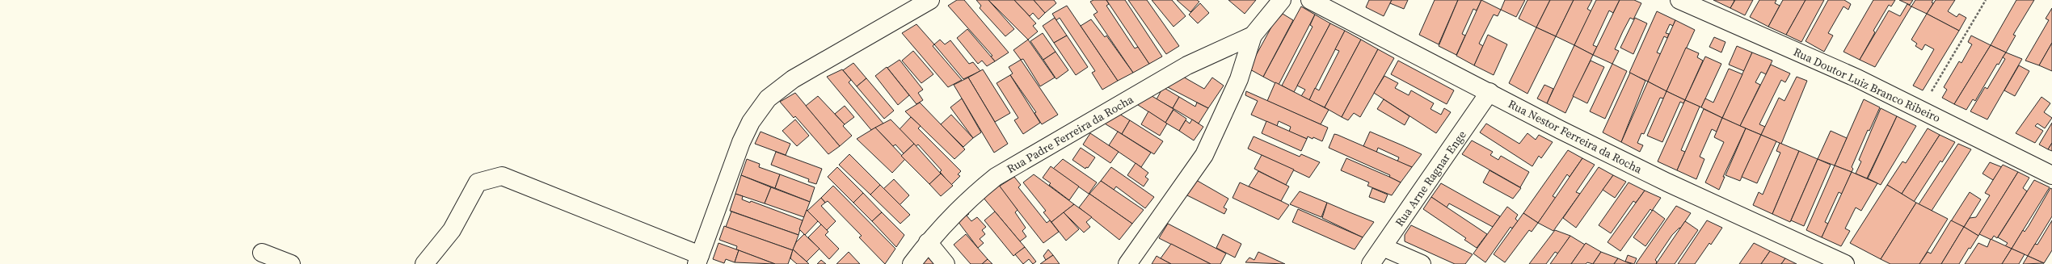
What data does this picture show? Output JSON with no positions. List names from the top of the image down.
{
  "streets": {
    "street": [
      "Rua Doutor Luiz Branco Ribeiro",
      "Rua Padre Ferreira da Rocha",
      "Rua Nestor Ferreira da Rocha",
      "Rua Arne Ragnar Enge"
    ]
  },
  "crossings": [
    ["Rua Nestor Ferreira da Rocha", "Rua Arne Ragnar Enge"]
  ]
}
